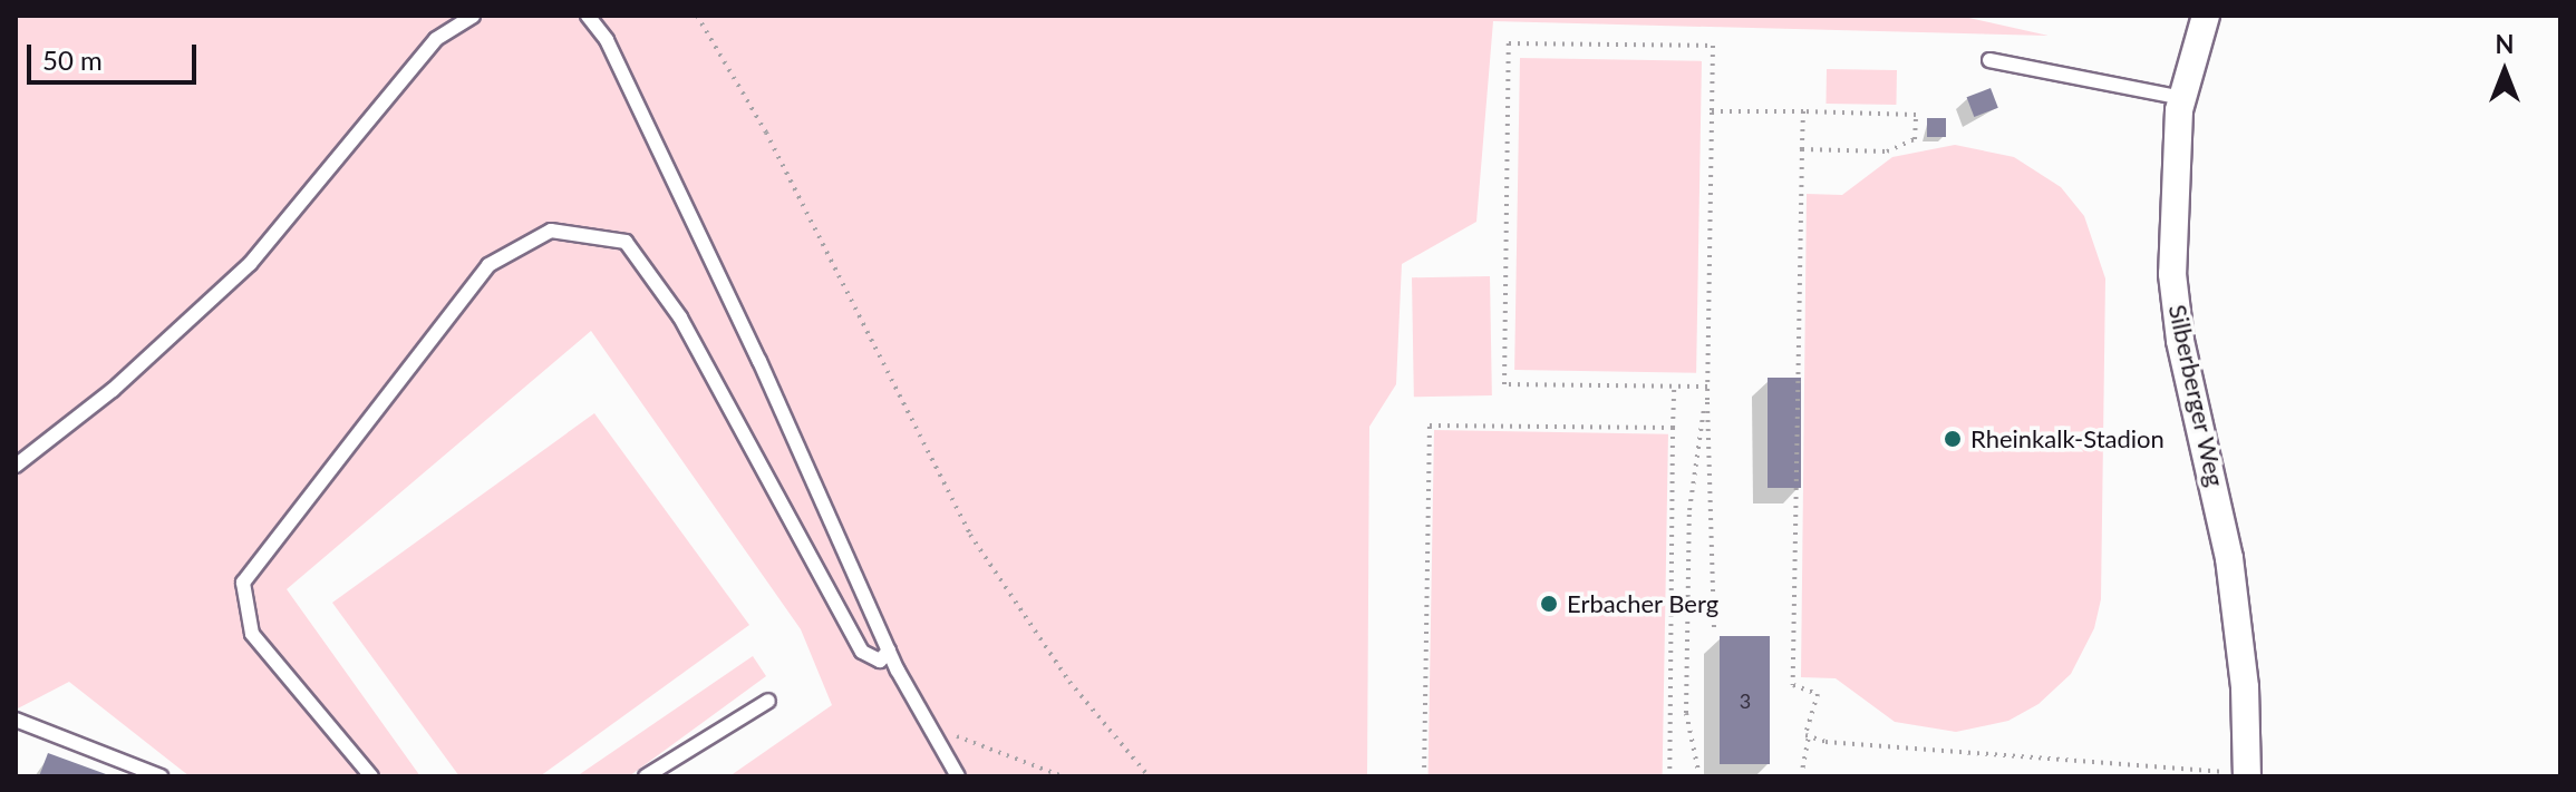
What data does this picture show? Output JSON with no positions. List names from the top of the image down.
{
  "streets": {
    "street": ["Silberberger Weg"]
  },
  "places": ["Rheinkalk-Stadion", "Erbacher Berg"],
  "house_numbers": ["3"],
  "scale_bar": "50 m",
  "north": "top"
}
